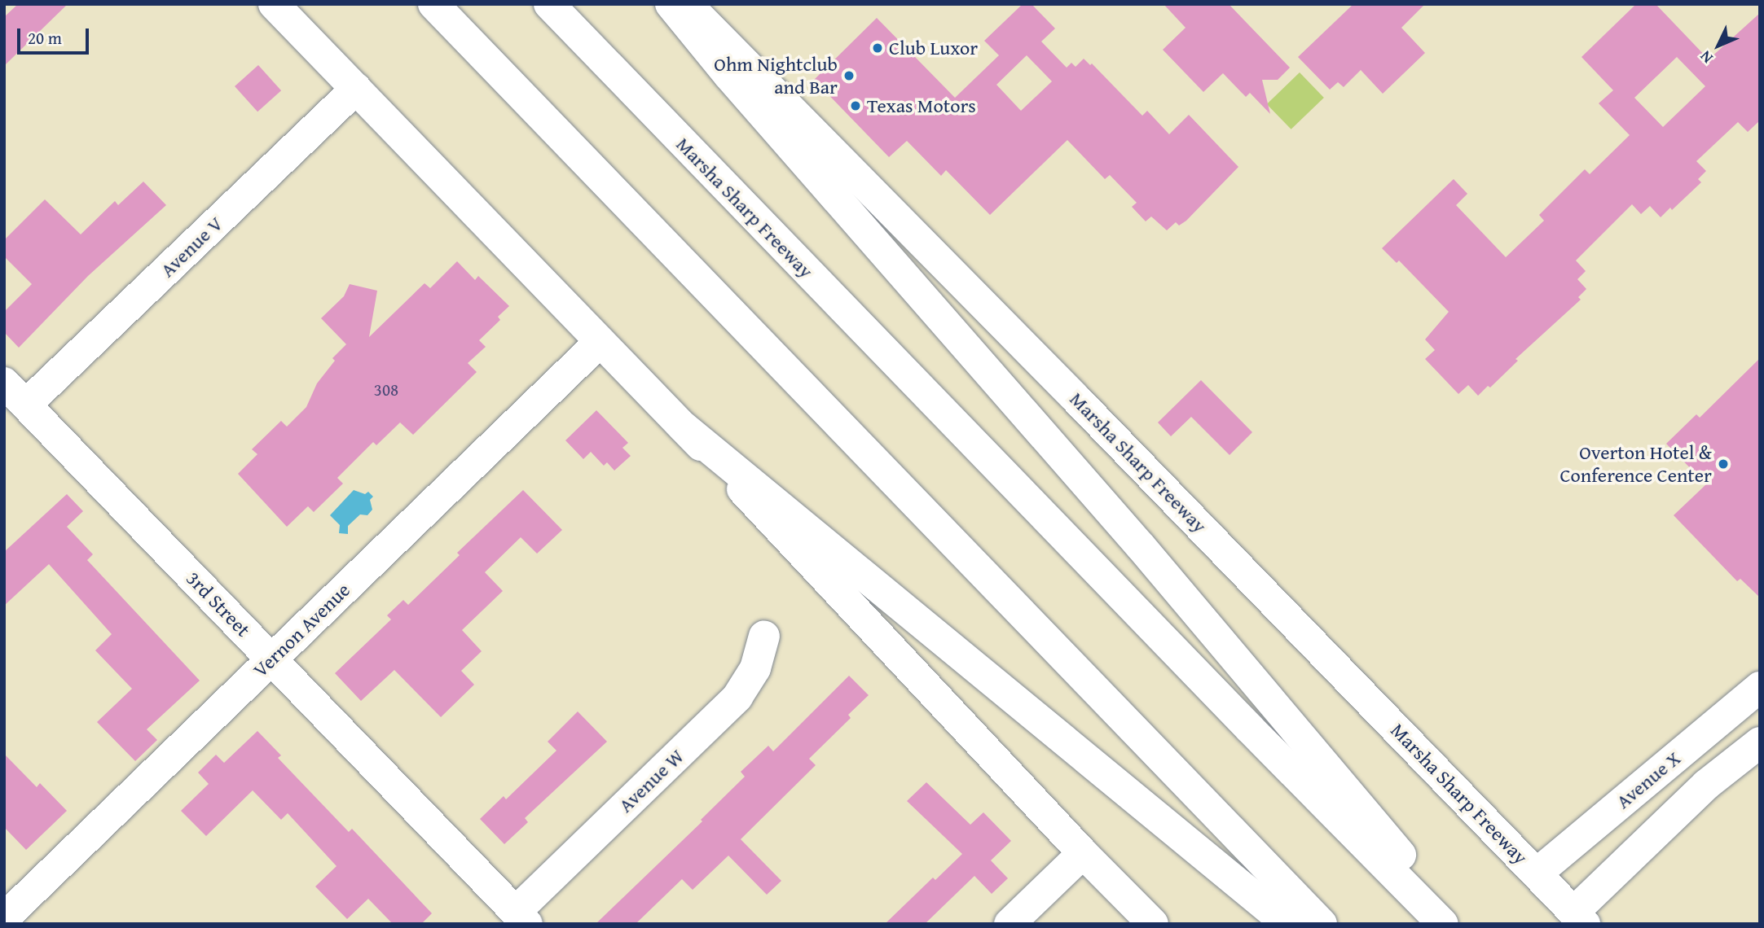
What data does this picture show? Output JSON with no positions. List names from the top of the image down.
{
  "streets": {
    "main road": [
      "Marsha Sharp Freeway",
      "Avenue V",
      "3rd Street",
      "Vernon Avenue",
      "Avenue X",
      "Avenue W"
    ]
  },
  "crossings": [
    ["Marsha Sharp Freeway", "Avenue X"],
    ["Avenue V", "3rd Street"],
    ["3rd Street", "Vernon Avenue"],
    ["3rd Street", "Avenue W"]
  ],
  "places": [
    "Club Luxor",
    "Ohm Nightclub and Bar",
    "Texas Motors",
    "Overton Hotel & Conference Center"
  ],
  "house_numbers": ["308"],
  "scale_bar": "20 m",
  "north": "bottom left"
}
